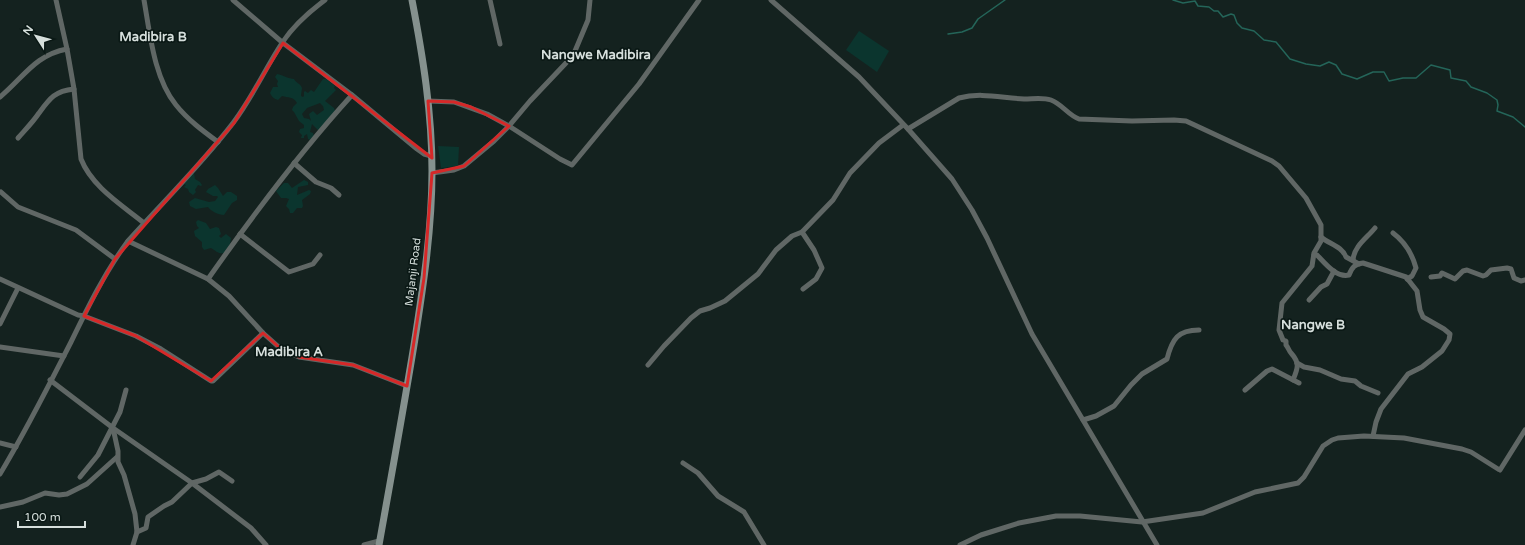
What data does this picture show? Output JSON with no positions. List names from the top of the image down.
{
  "streets": {
    "main road": ["Majanji Road"]
  },
  "districts": [
    "Madibira B",
    "Nangwe Madibira",
    "Nangwe B",
    "Madibira A"
  ],
  "scale_bar": "100 m",
  "north": "top left"
}
